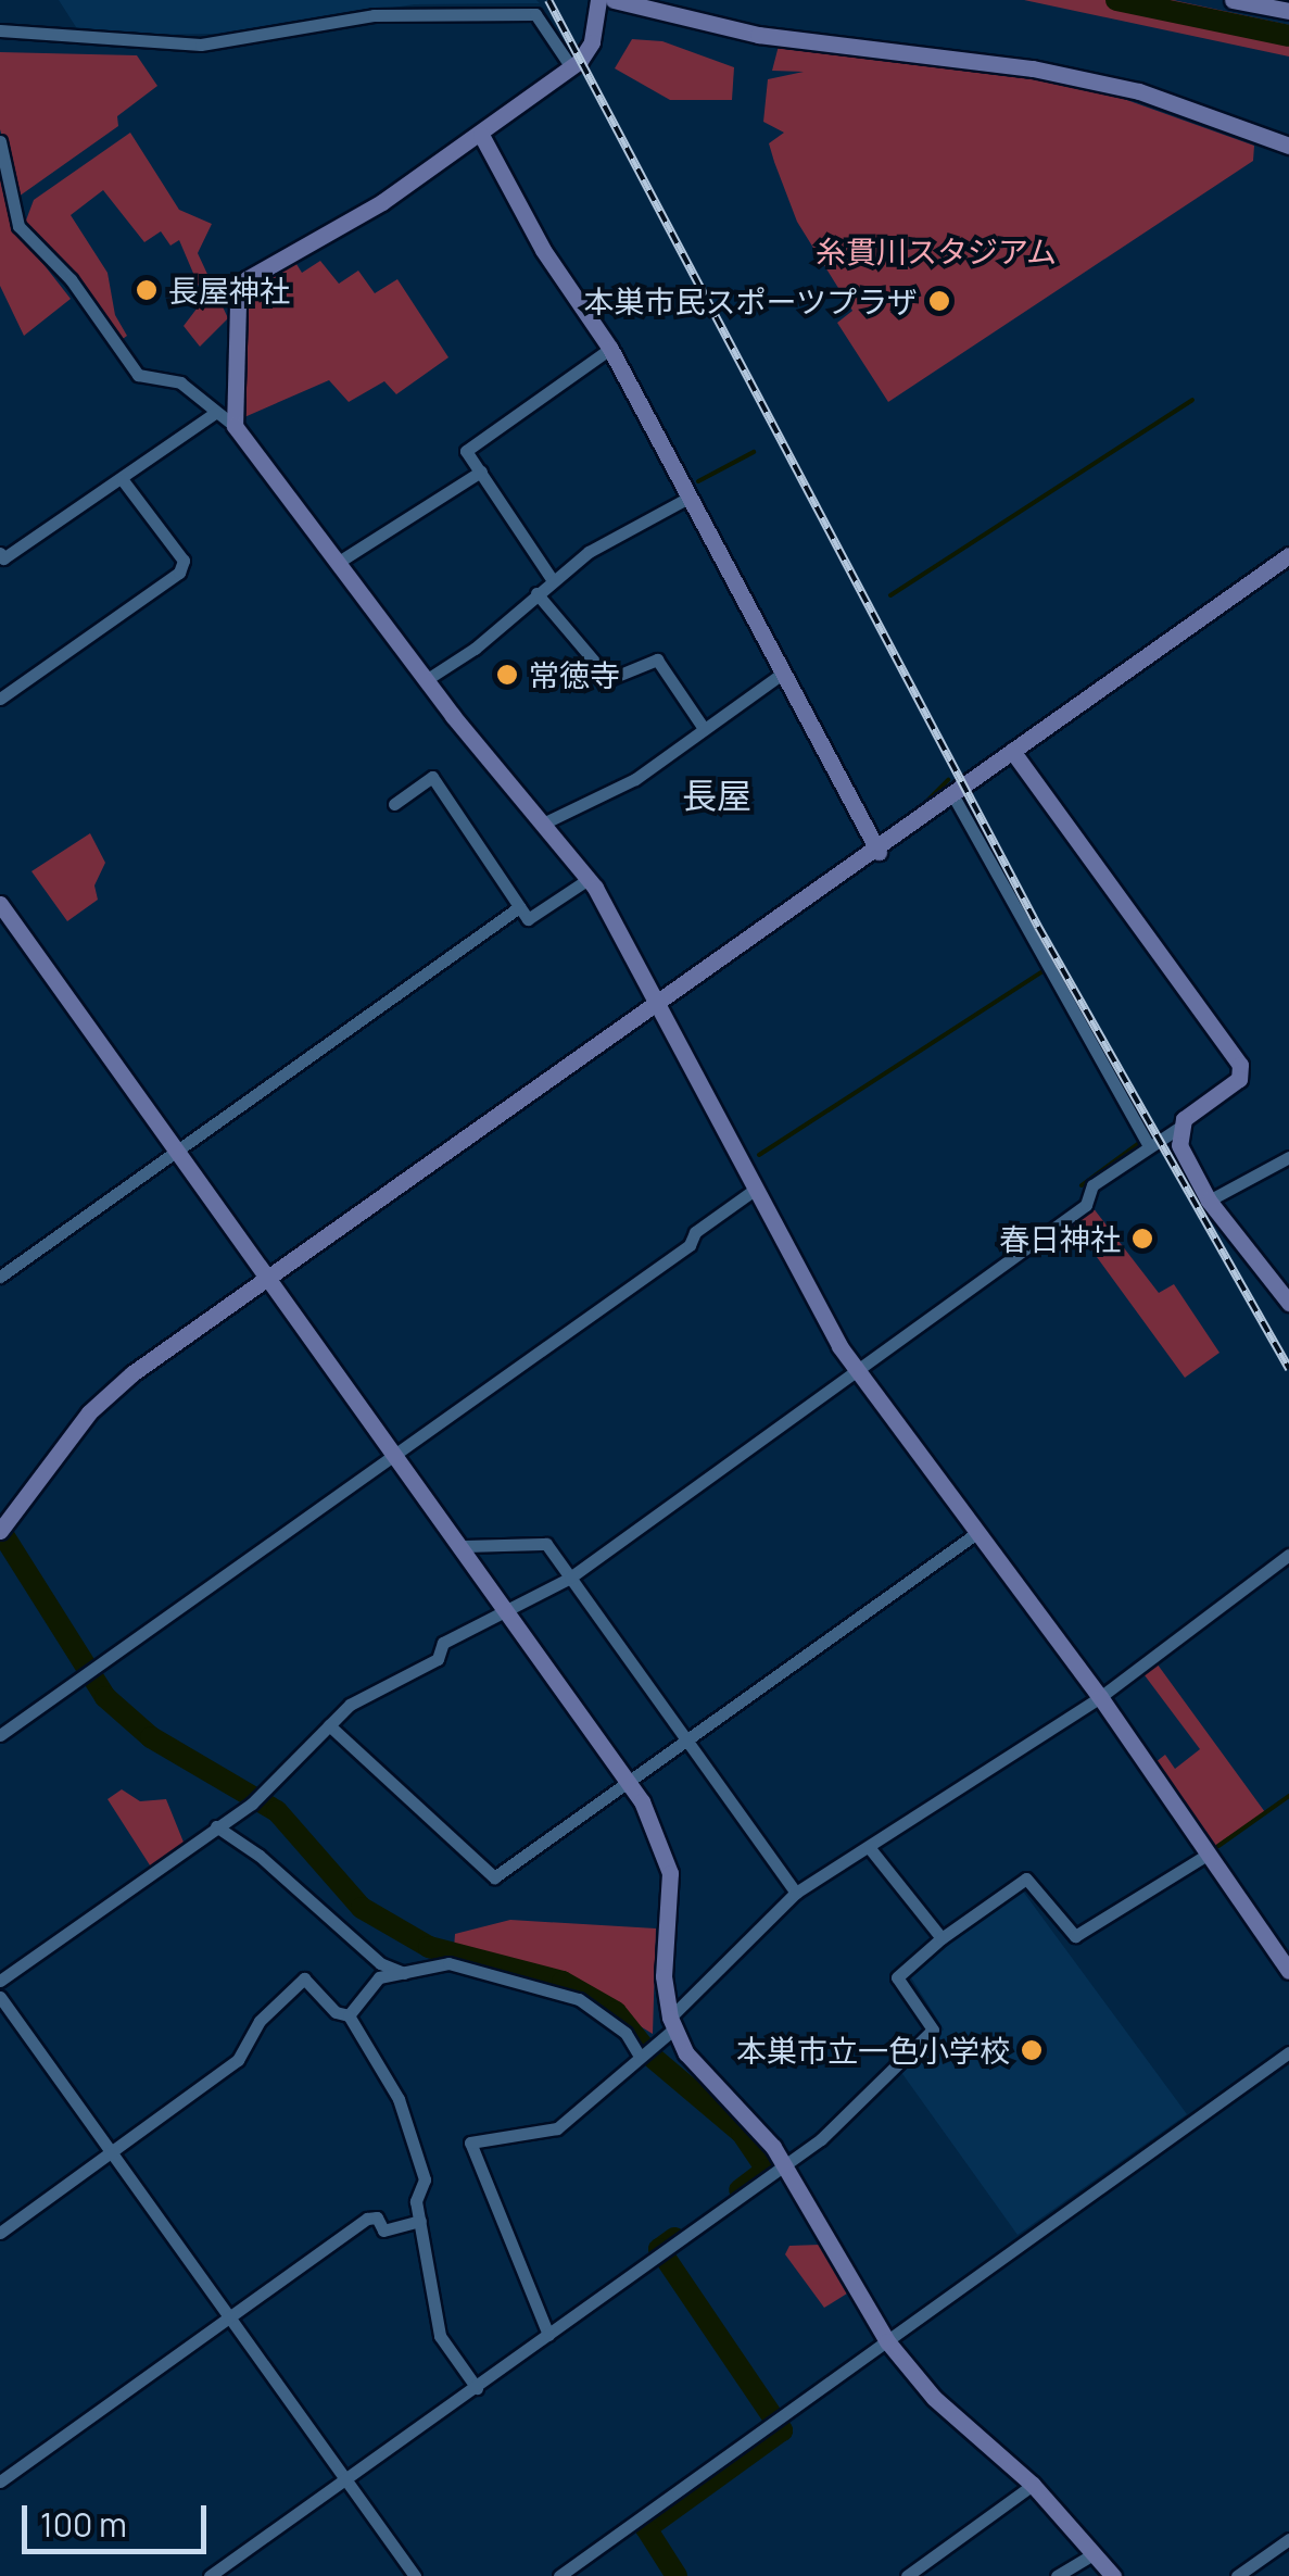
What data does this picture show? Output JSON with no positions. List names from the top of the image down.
{
  "districts": ["長屋"],
  "parks": ["糸貫川スタジアム"],
  "places": [
    "長屋神社",
    "本巣市民スポーツプラザ",
    "常徳寺",
    "春日神社",
    "本巣市立一色小学校"
  ],
  "scale_bar": "100 m"
}
